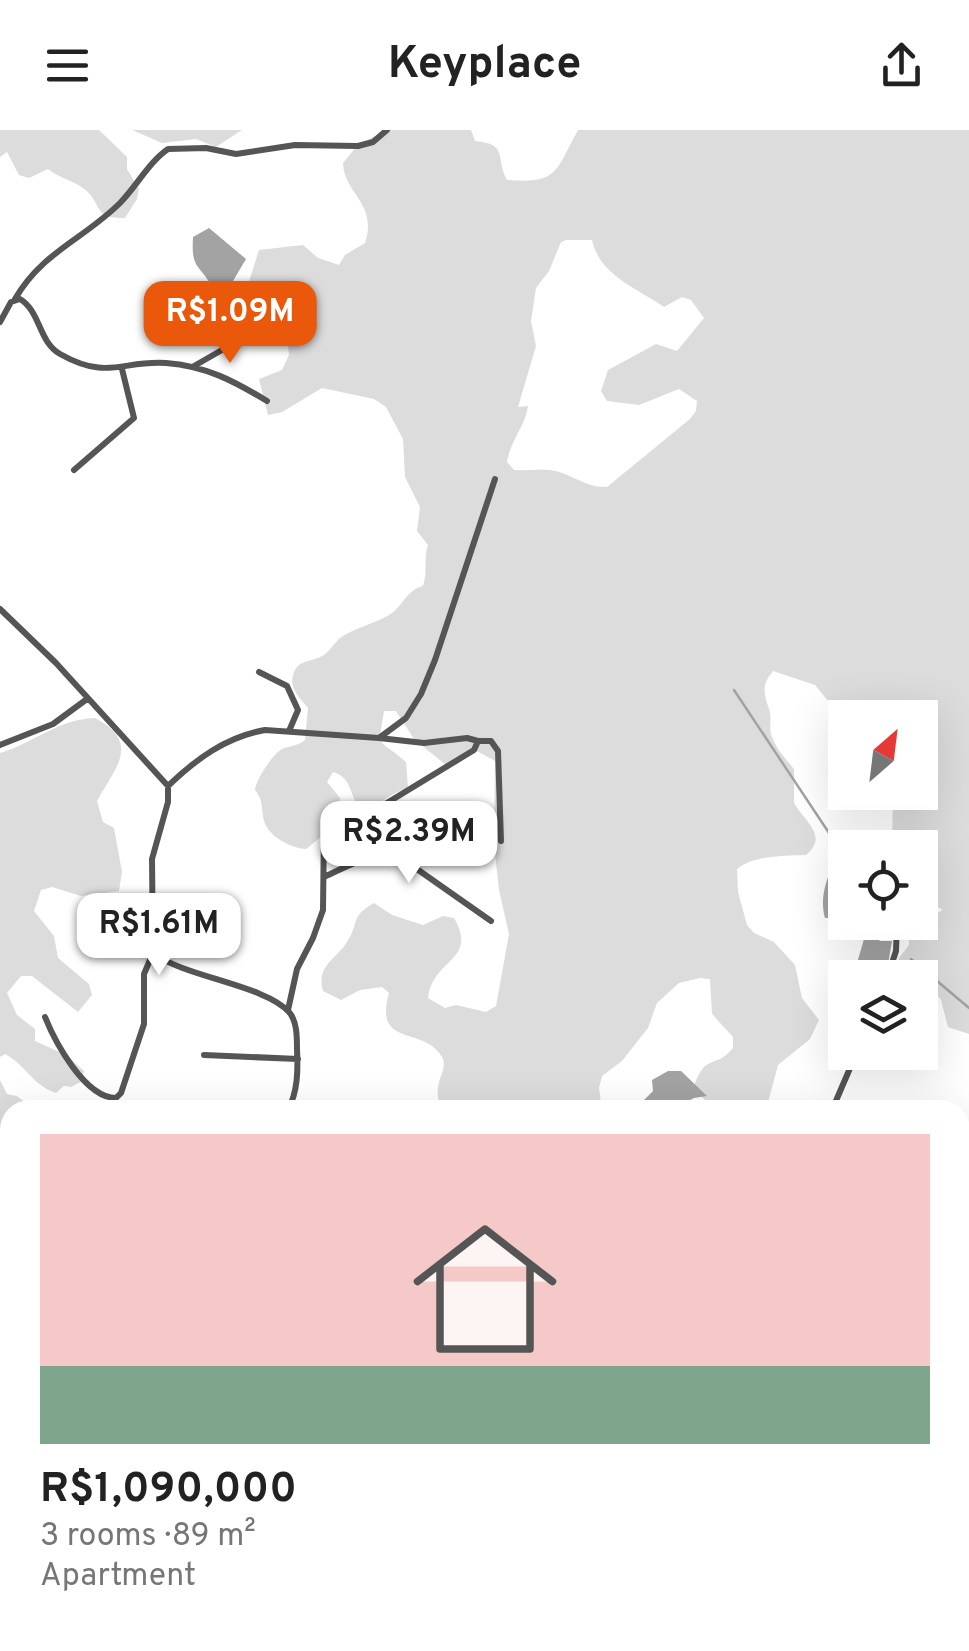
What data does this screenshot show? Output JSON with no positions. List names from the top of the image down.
{
  "north": "top right",
  "page": {
    "header": "Keyplace",
    "price": ["R$1.09M", "R$2.39M", "R$1.61M"],
    "list": [
      {
        "name": "R$1,090,000",
        "note": "3 rooms · 89 m² · Apartment"
      }
    ]
  }
}
